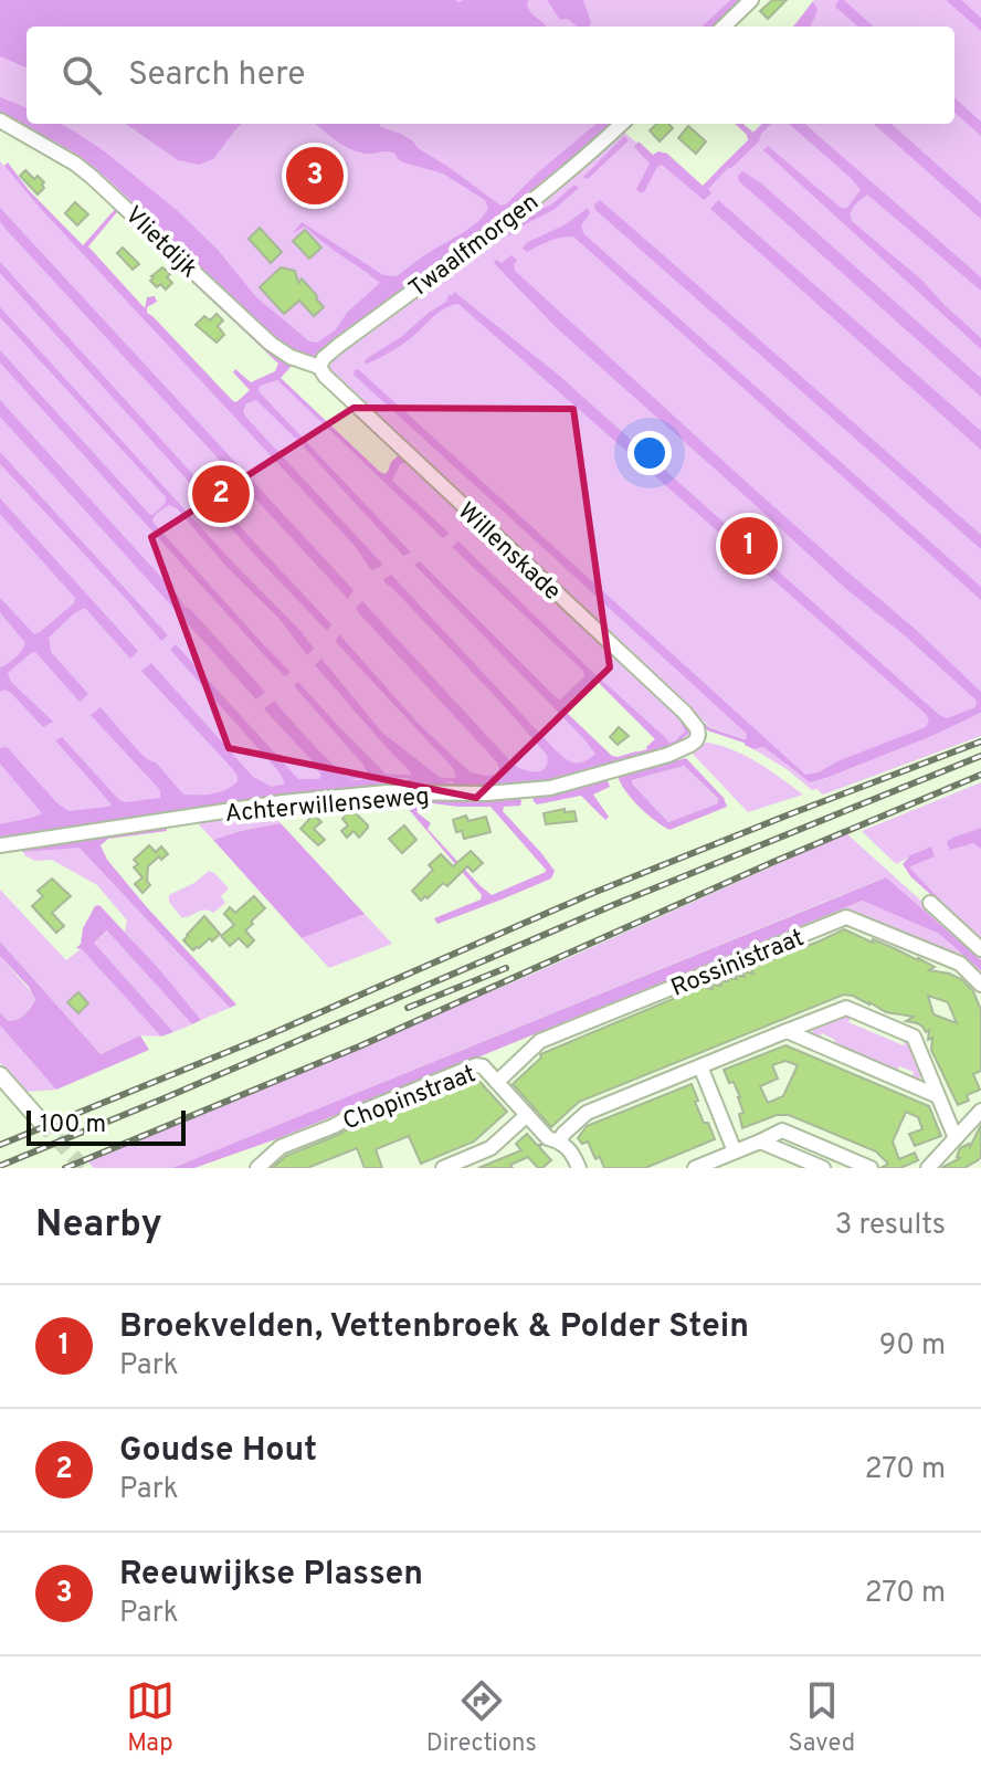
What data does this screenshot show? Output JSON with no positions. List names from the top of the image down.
{
  "streets": {
    "street": [
      "Vlietdijk",
      "Twaalfmorgen",
      "Willenskade",
      "Achterwillenseweg",
      "Rossinistraat",
      "Chopinstraat"
    ]
  },
  "crossings": [
    ["Vlietdijk", "Twaalfmorgen"],
    ["Vlietdijk", "Willenskade"],
    ["Twaalfmorgen", "Willenskade"],
    ["Willenskade", "Achterwillenseweg"],
    ["Rossinistraat", "Chopinstraat"]
  ],
  "scale_bar": "100 m",
  "page": {
    "search": "Search here",
    "pins": ["3", "2", "1"],
    "scale": "100 m",
    "heading": ["Nearby", "3 results"],
    "list": [
      {
        "mark": "1",
        "name": "Broekvelden, Vettenbroek & Polder Stein",
        "note": "Park",
        "value": "90 m"
      },
      {
        "mark": "2",
        "name": "Goudse Hout",
        "note": "Park",
        "value": "270 m"
      },
      {
        "mark": "3",
        "name": "Reeuwijkse Plassen",
        "note": "Park",
        "value": "270 m"
      }
    ],
    "nav": ["Map", "Directions", "Saved"]
  }
}
